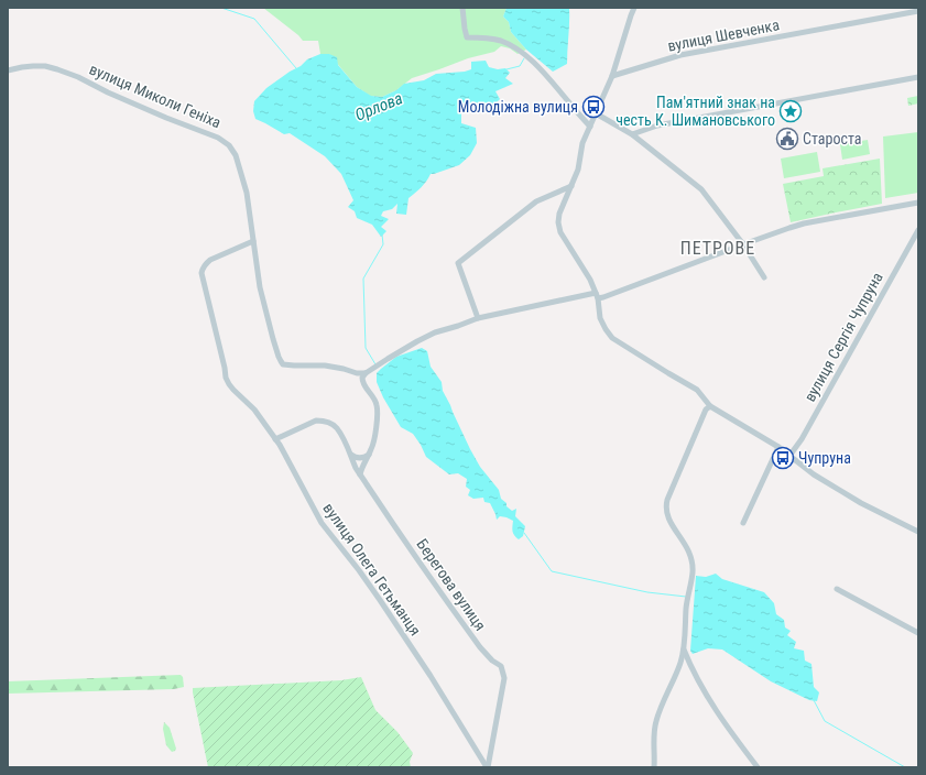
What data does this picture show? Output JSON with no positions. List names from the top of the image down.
{
  "streets": {
    "street": [
      "вулиця Шевченка",
      "вулиця Миколи Геніха",
      "вулиця Сергія Чупруна",
      "вулиця Олега Гетьманця",
      "Берегова вулиця"
    ]
  },
  "crossings": [
    ["вулиця Миколи Геніха", "вулиця Олега Гетьманця"],
    ["вулиця Олега Гетьманця", "Берегова вулиця"]
  ],
  "districts": ["ПЕТРОВЕ"],
  "water": ["Орлова"],
  "places": {
    "bus stop": ["Молодіжна вулиця", "Чупруна"],
    "place": ["Пам'ятний знак на честь К. Шимановського"],
    "public building": ["Староста"]
  }
}
